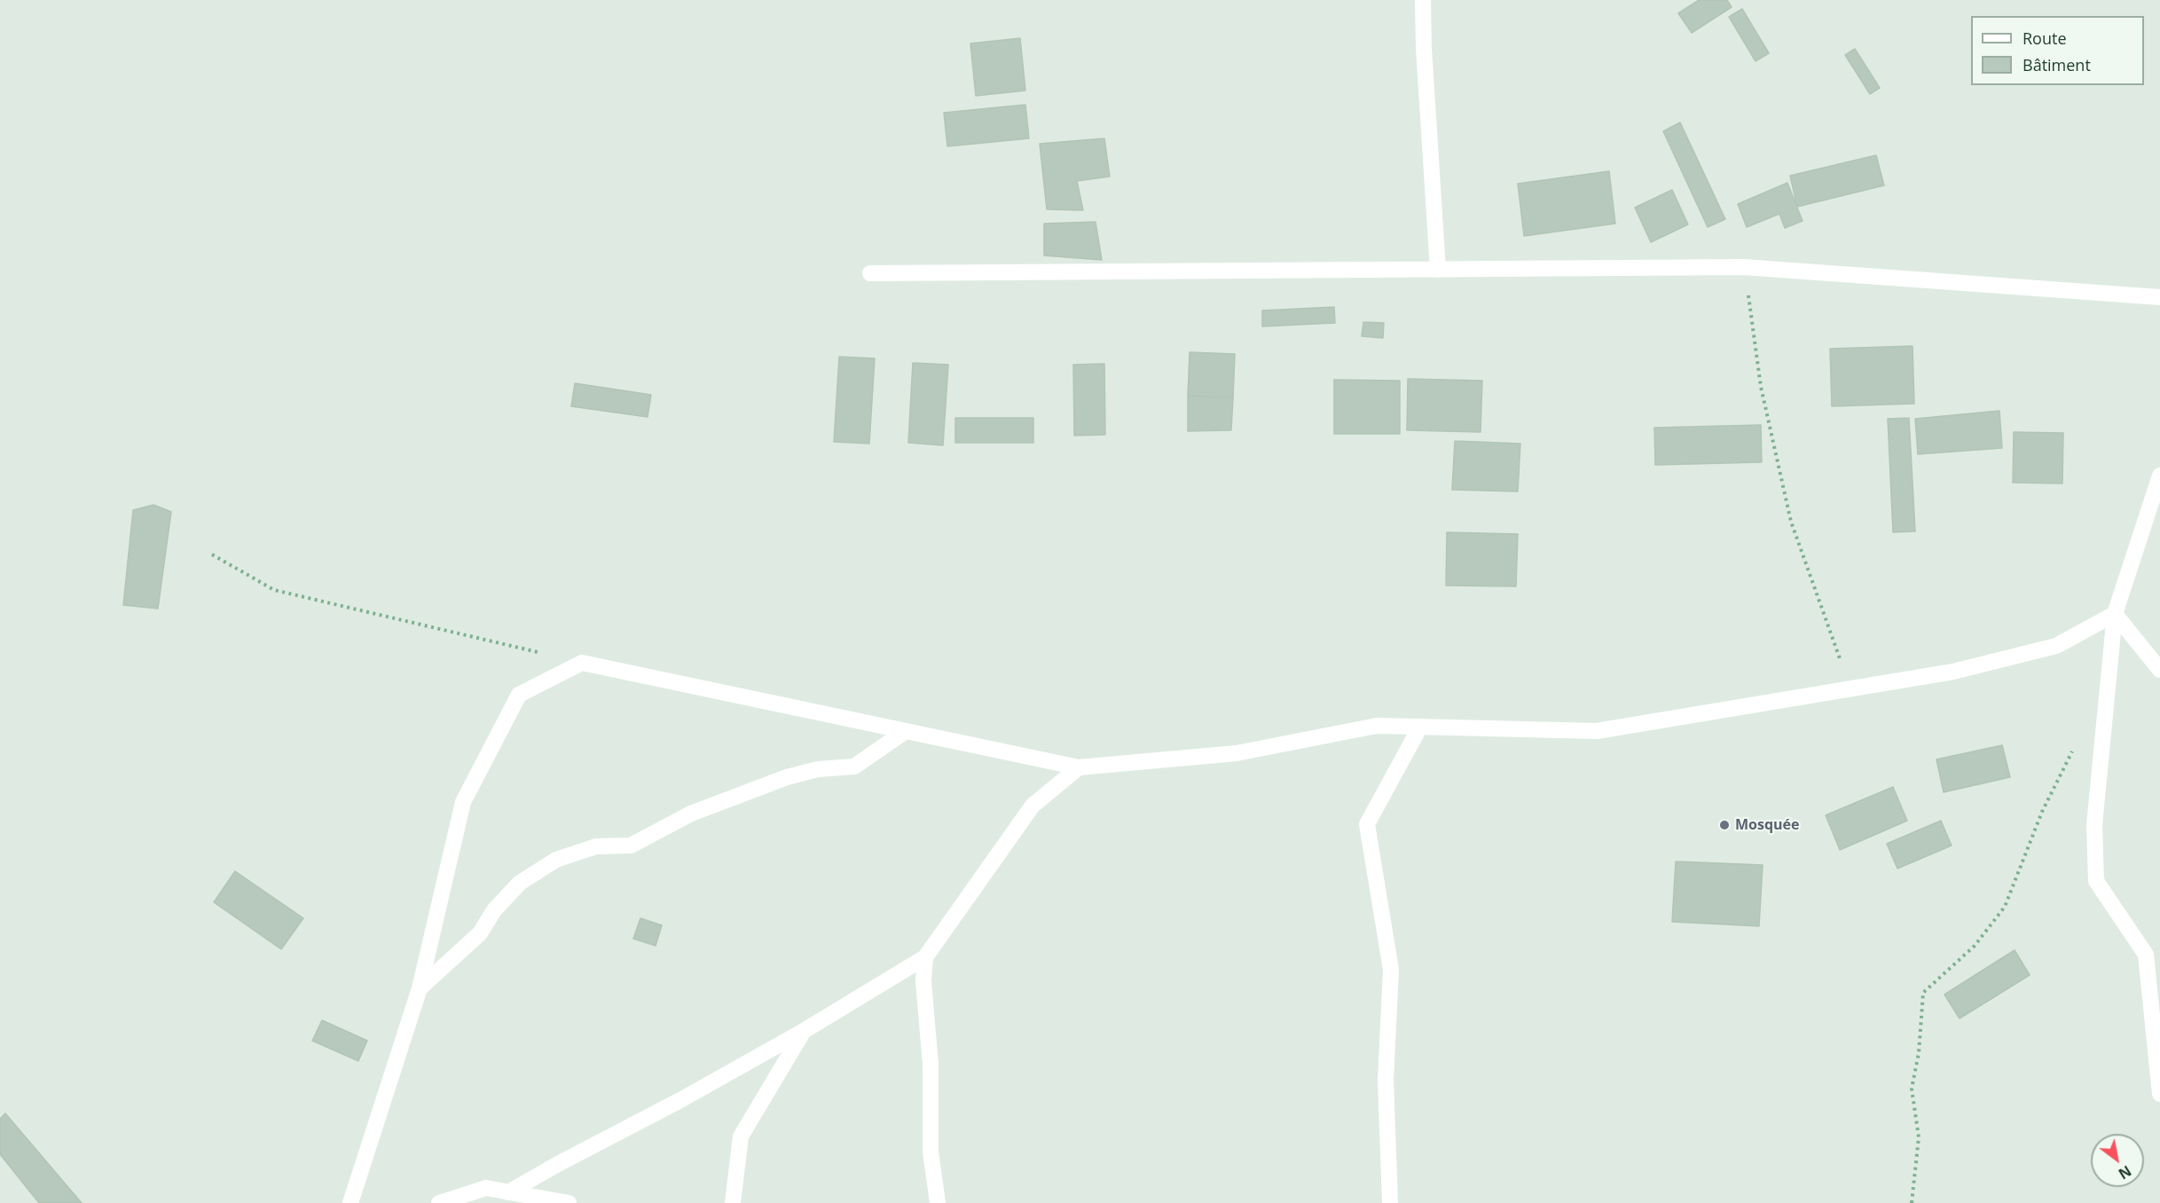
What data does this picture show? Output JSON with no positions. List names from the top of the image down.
{
  "places": ["Mosquée"],
  "legend": ["Route", "Bâtiment"],
  "north": "bottom right"
}
